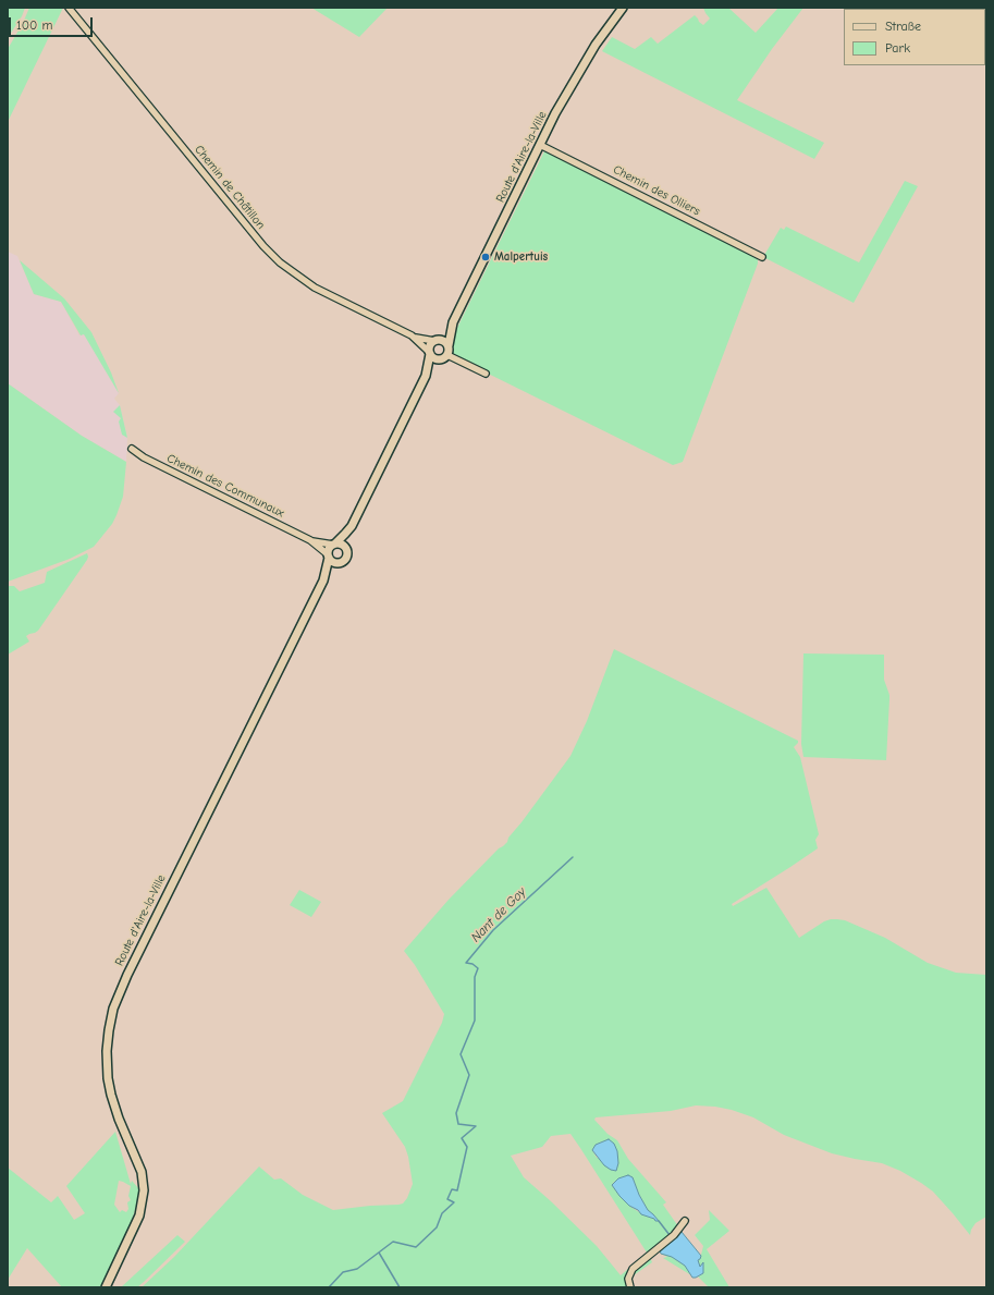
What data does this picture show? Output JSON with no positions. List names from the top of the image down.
{
  "streets": {
    "main road": ["Route d'Aire-la-Ville"],
    "street": ["Chemin de Châtillon", "Chemin des Olliers", "Chemin des Communaux"]
  },
  "crossings": [
    ["Route d'Aire-la-Ville", "Chemin de Châtillon"],
    ["Route d'Aire-la-Ville", "Chemin des Olliers"],
    ["Route d'Aire-la-Ville", "Chemin des Communaux"]
  ],
  "water": ["Nant de Goy"],
  "places": ["Malpertuis"],
  "legend": ["Straße", "Park"],
  "scale_bar": "100 m"
}
